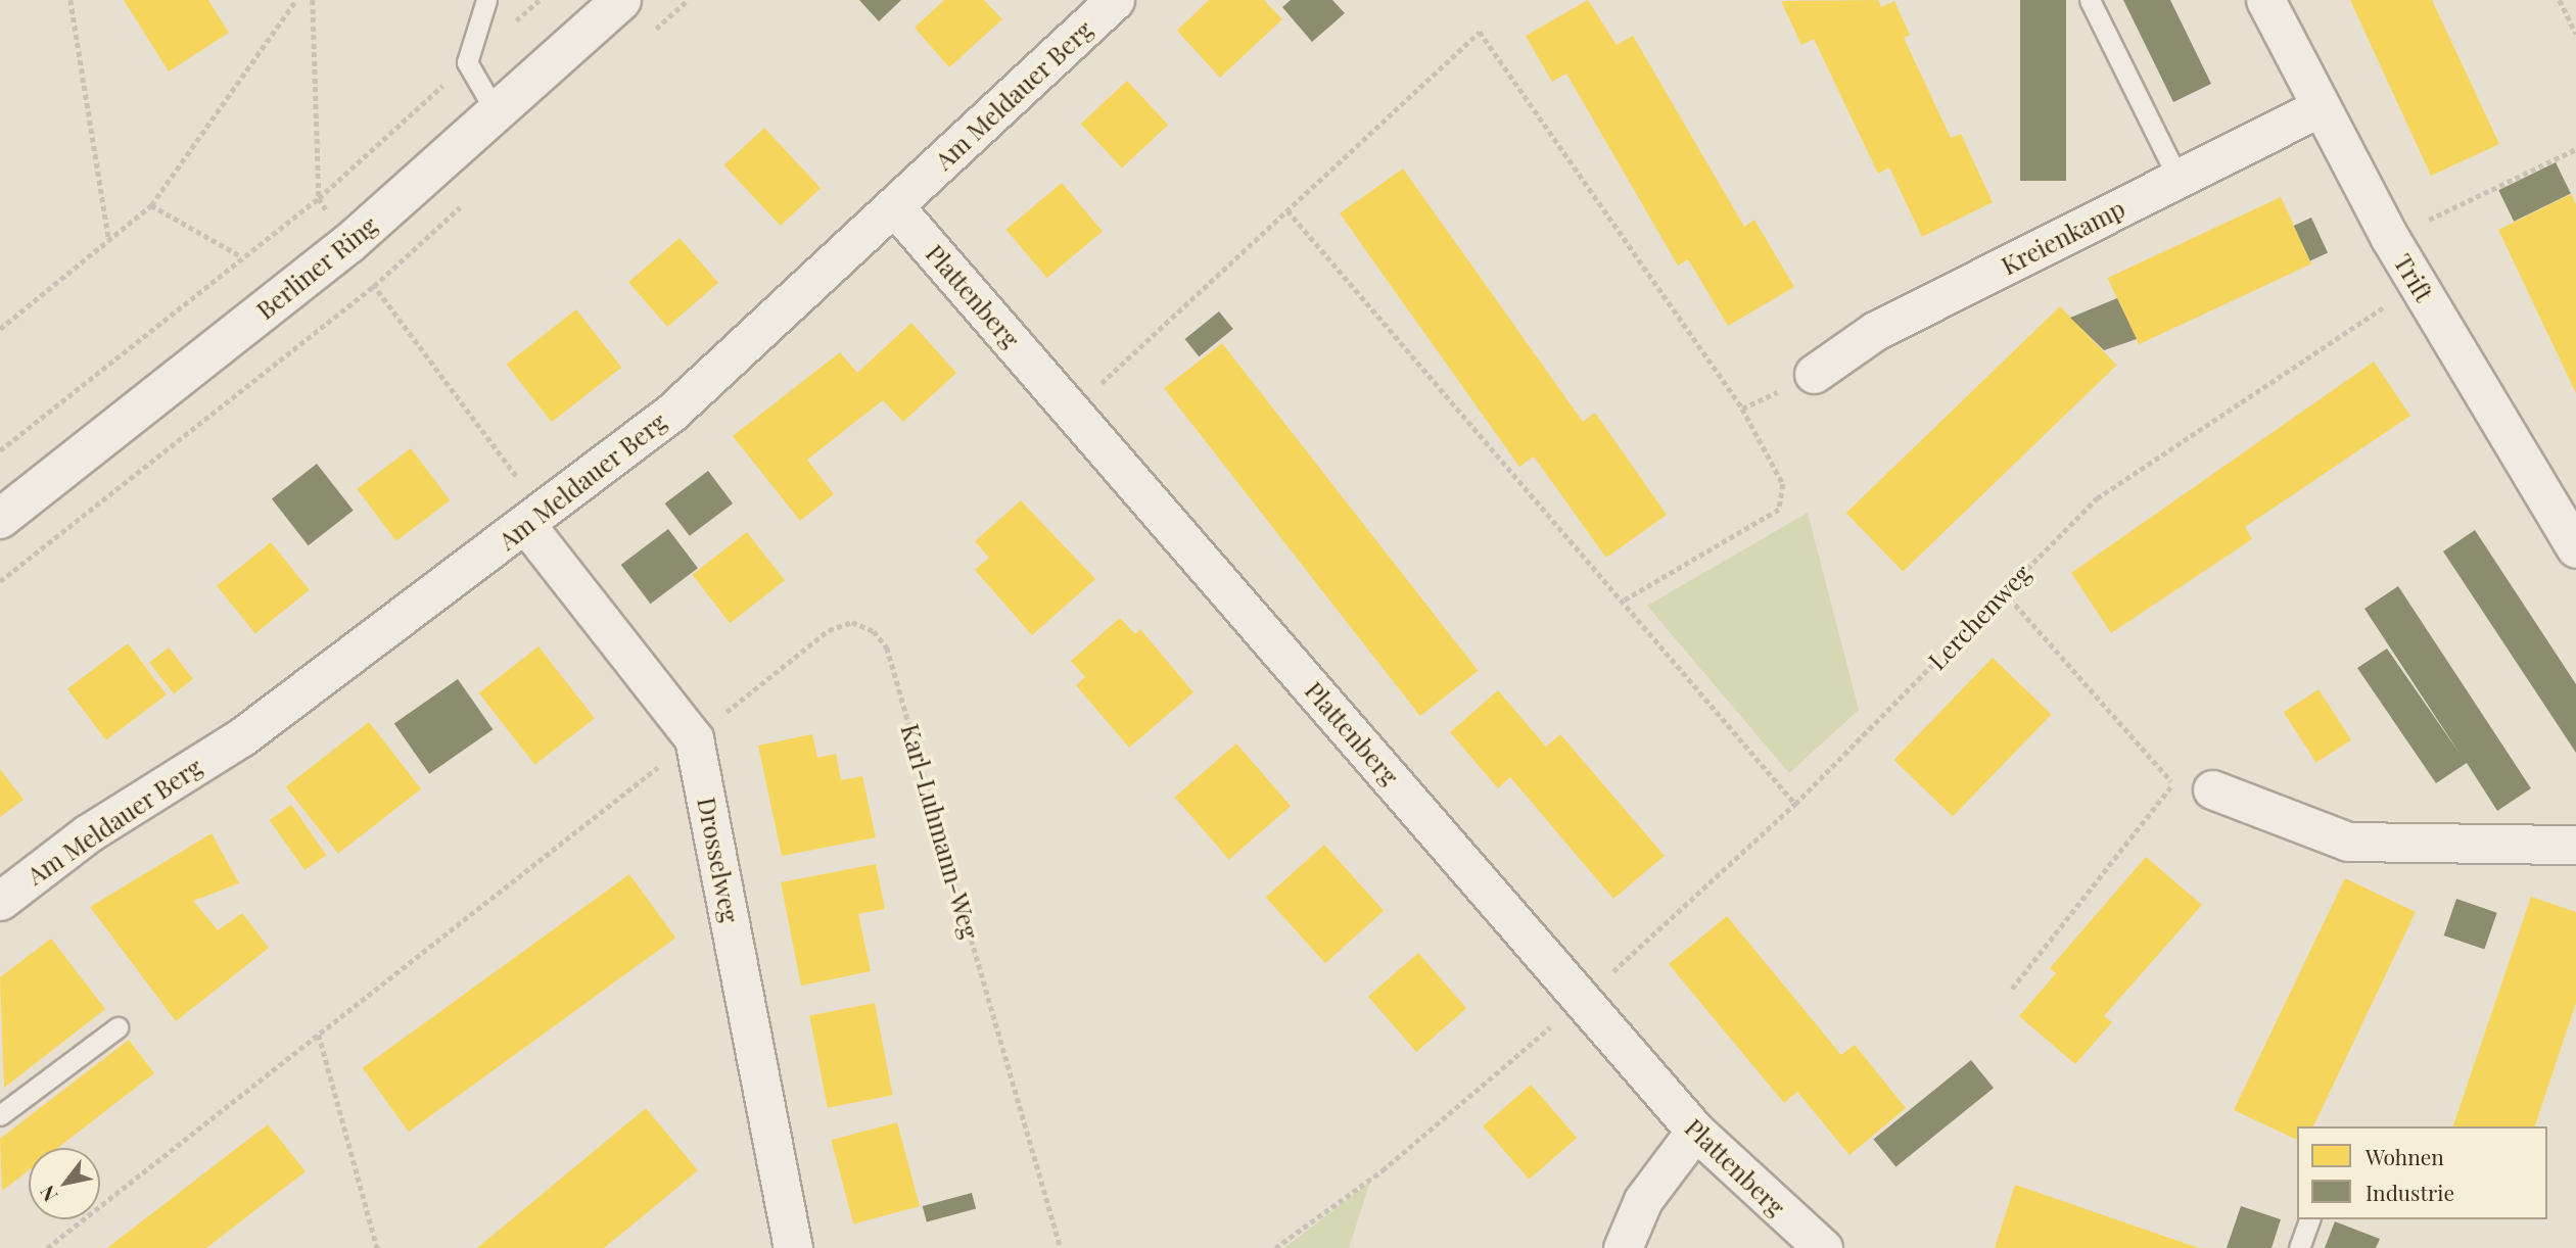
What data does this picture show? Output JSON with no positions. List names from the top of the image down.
{
  "streets": {
    "street": [
      "Am Meldauer Berg",
      "Kreienkamp",
      "Berliner Ring",
      "Trift",
      "Plattenberg",
      "Drosselweg"
    ],
    "path": ["Lerchenweg", "Karl-Luhmann-Weg"]
  },
  "crossings": [
    ["Am Meldauer Berg", "Plattenberg"],
    ["Am Meldauer Berg", "Drosselweg"],
    ["Kreienkamp", "Trift"],
    ["Trift", "Lerchenweg"],
    ["Plattenberg", "Lerchenweg"],
    ["Karl-Luhmann-Weg", "Drosselweg"]
  ],
  "legend": ["Wohnen", "Industrie"],
  "north": "bottom left"
}
